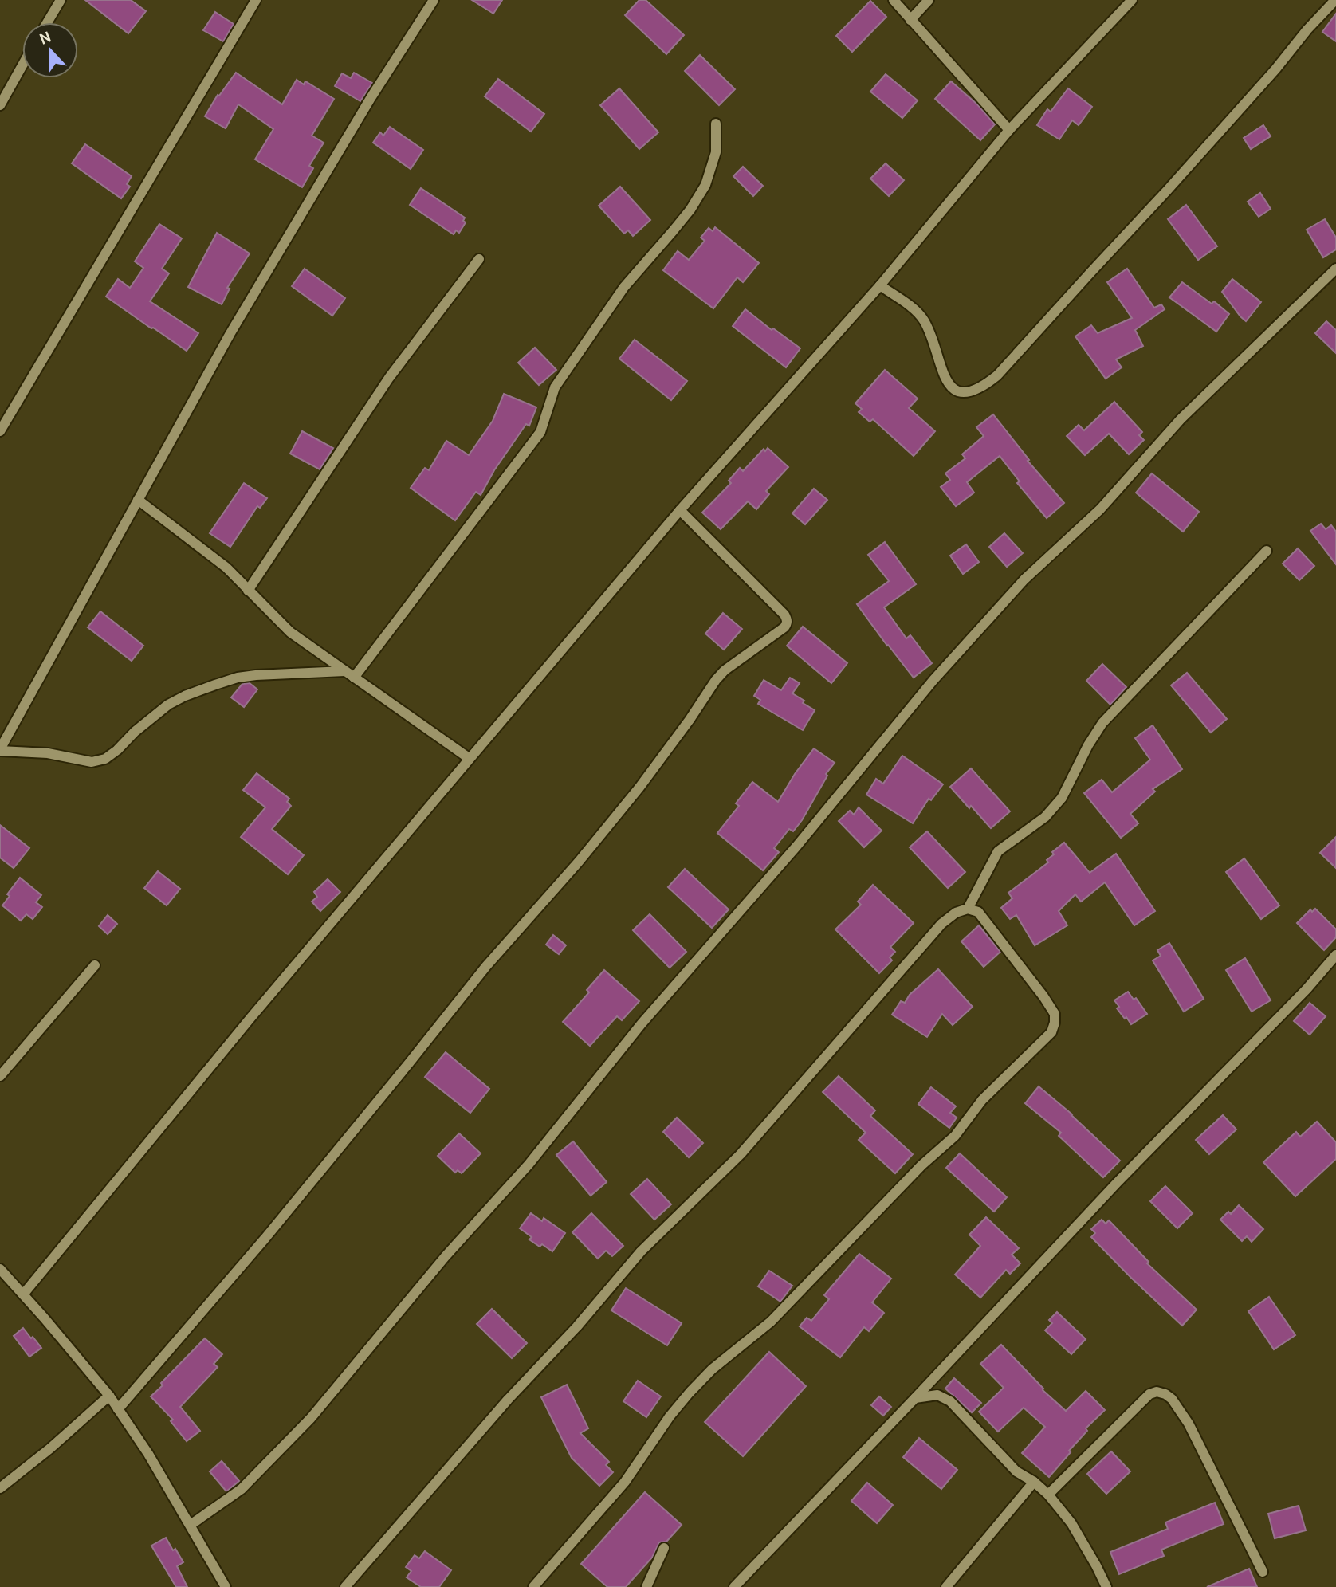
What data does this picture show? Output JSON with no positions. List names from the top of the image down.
{
  "north": "top"
}
